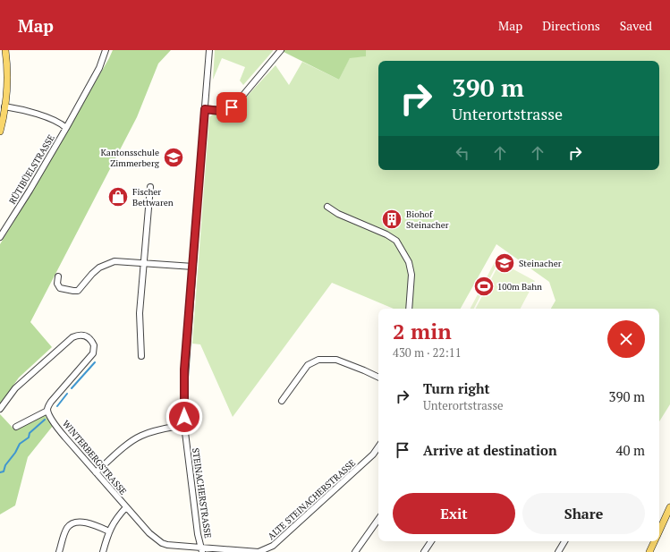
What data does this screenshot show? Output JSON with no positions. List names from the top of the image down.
{
  "streets": {
    "street": [
      "RÜTIBÜELSTRASSE",
      "WINTERBERGSTRASSE",
      "STEINACHERSTRASSE",
      "ALTE STEINACHERSTRASSE"
    ]
  },
  "crossings": [
    ["WINTERBERGSTRASSE", "STEINACHERSTRASSE"],
    ["WINTERBERGSTRASSE", "ALTE STEINACHERSTRASSE"],
    ["STEINACHERSTRASSE", "ALTE STEINACHERSTRASSE"]
  ],
  "places": {
    "school or university": ["Kantonsschule Zimmerberg", "Steinacher"],
    "shop": ["Fischer Bettwaren"],
    "building": ["Biohof Steinacher"],
    "sports": ["100m Bahn"]
  },
  "page": {
    "header": "Map",
    "nav": ["Map", "Directions", "Saved"],
    "turn": ["390 m", "Unterortstrasse"],
    "heading": ["2 min", "430 m · 22:11"],
    "list": [
      {
        "name": "Turn right",
        "note": "Unterortstrasse",
        "value": "390 m"
      },
      {
        "name": "Arrive at destination",
        "value": "40 m"
      }
    ],
    "buttons": ["Exit", "Share"]
  }
}
